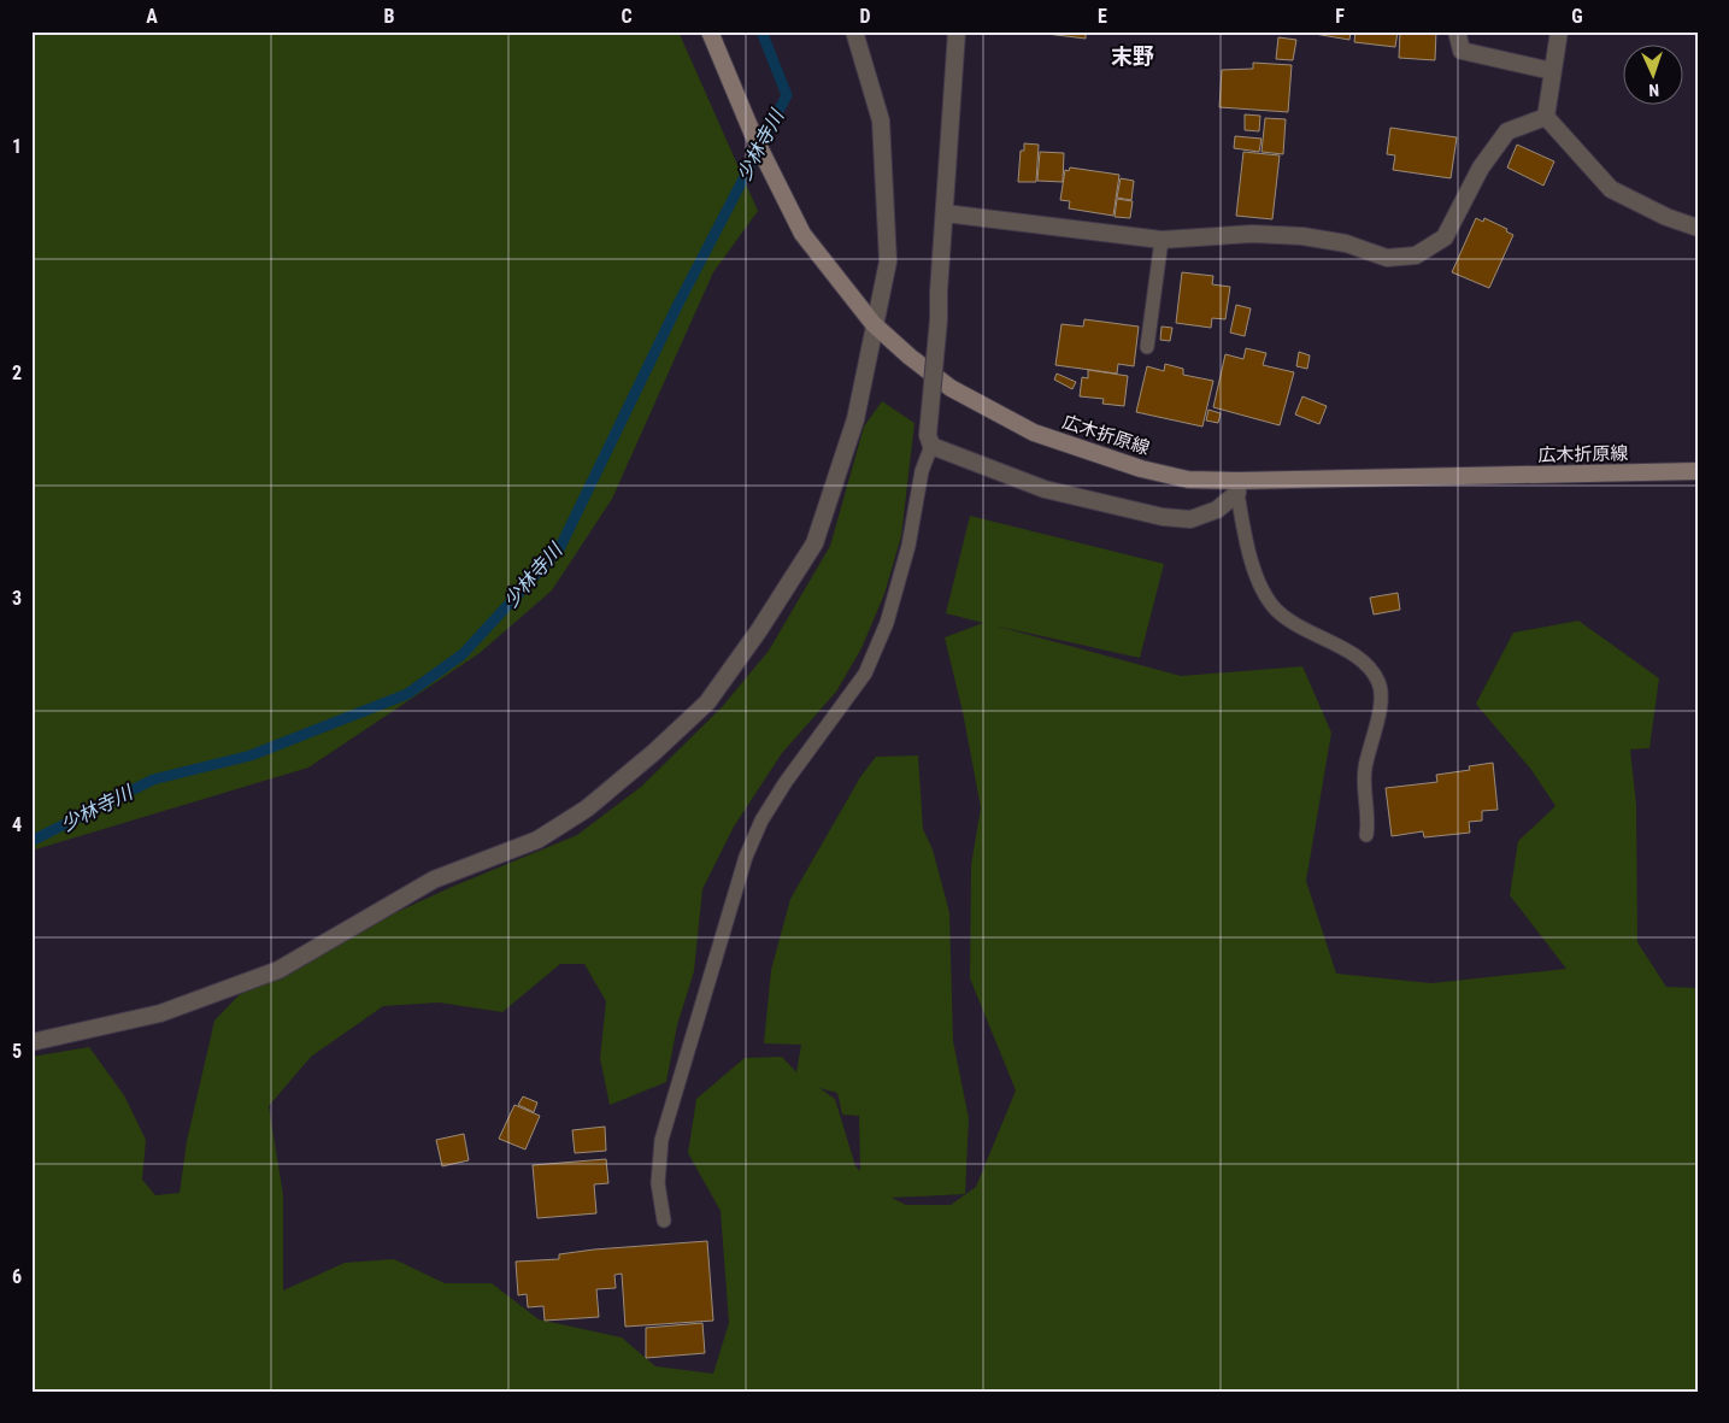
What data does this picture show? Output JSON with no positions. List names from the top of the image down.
{
  "streets": {
    "main road": ["広木折原線"]
  },
  "districts": ["末野"],
  "water": ["少林寺川"],
  "north": "bottom",
  "grid": {
    "columns": [
      "A",
      "B",
      "C",
      "D",
      "E",
      "F",
      "G"
    ],
    "rows": [
      "1",
      "2",
      "3",
      "4",
      "5",
      "6"
    ]
  }
}
